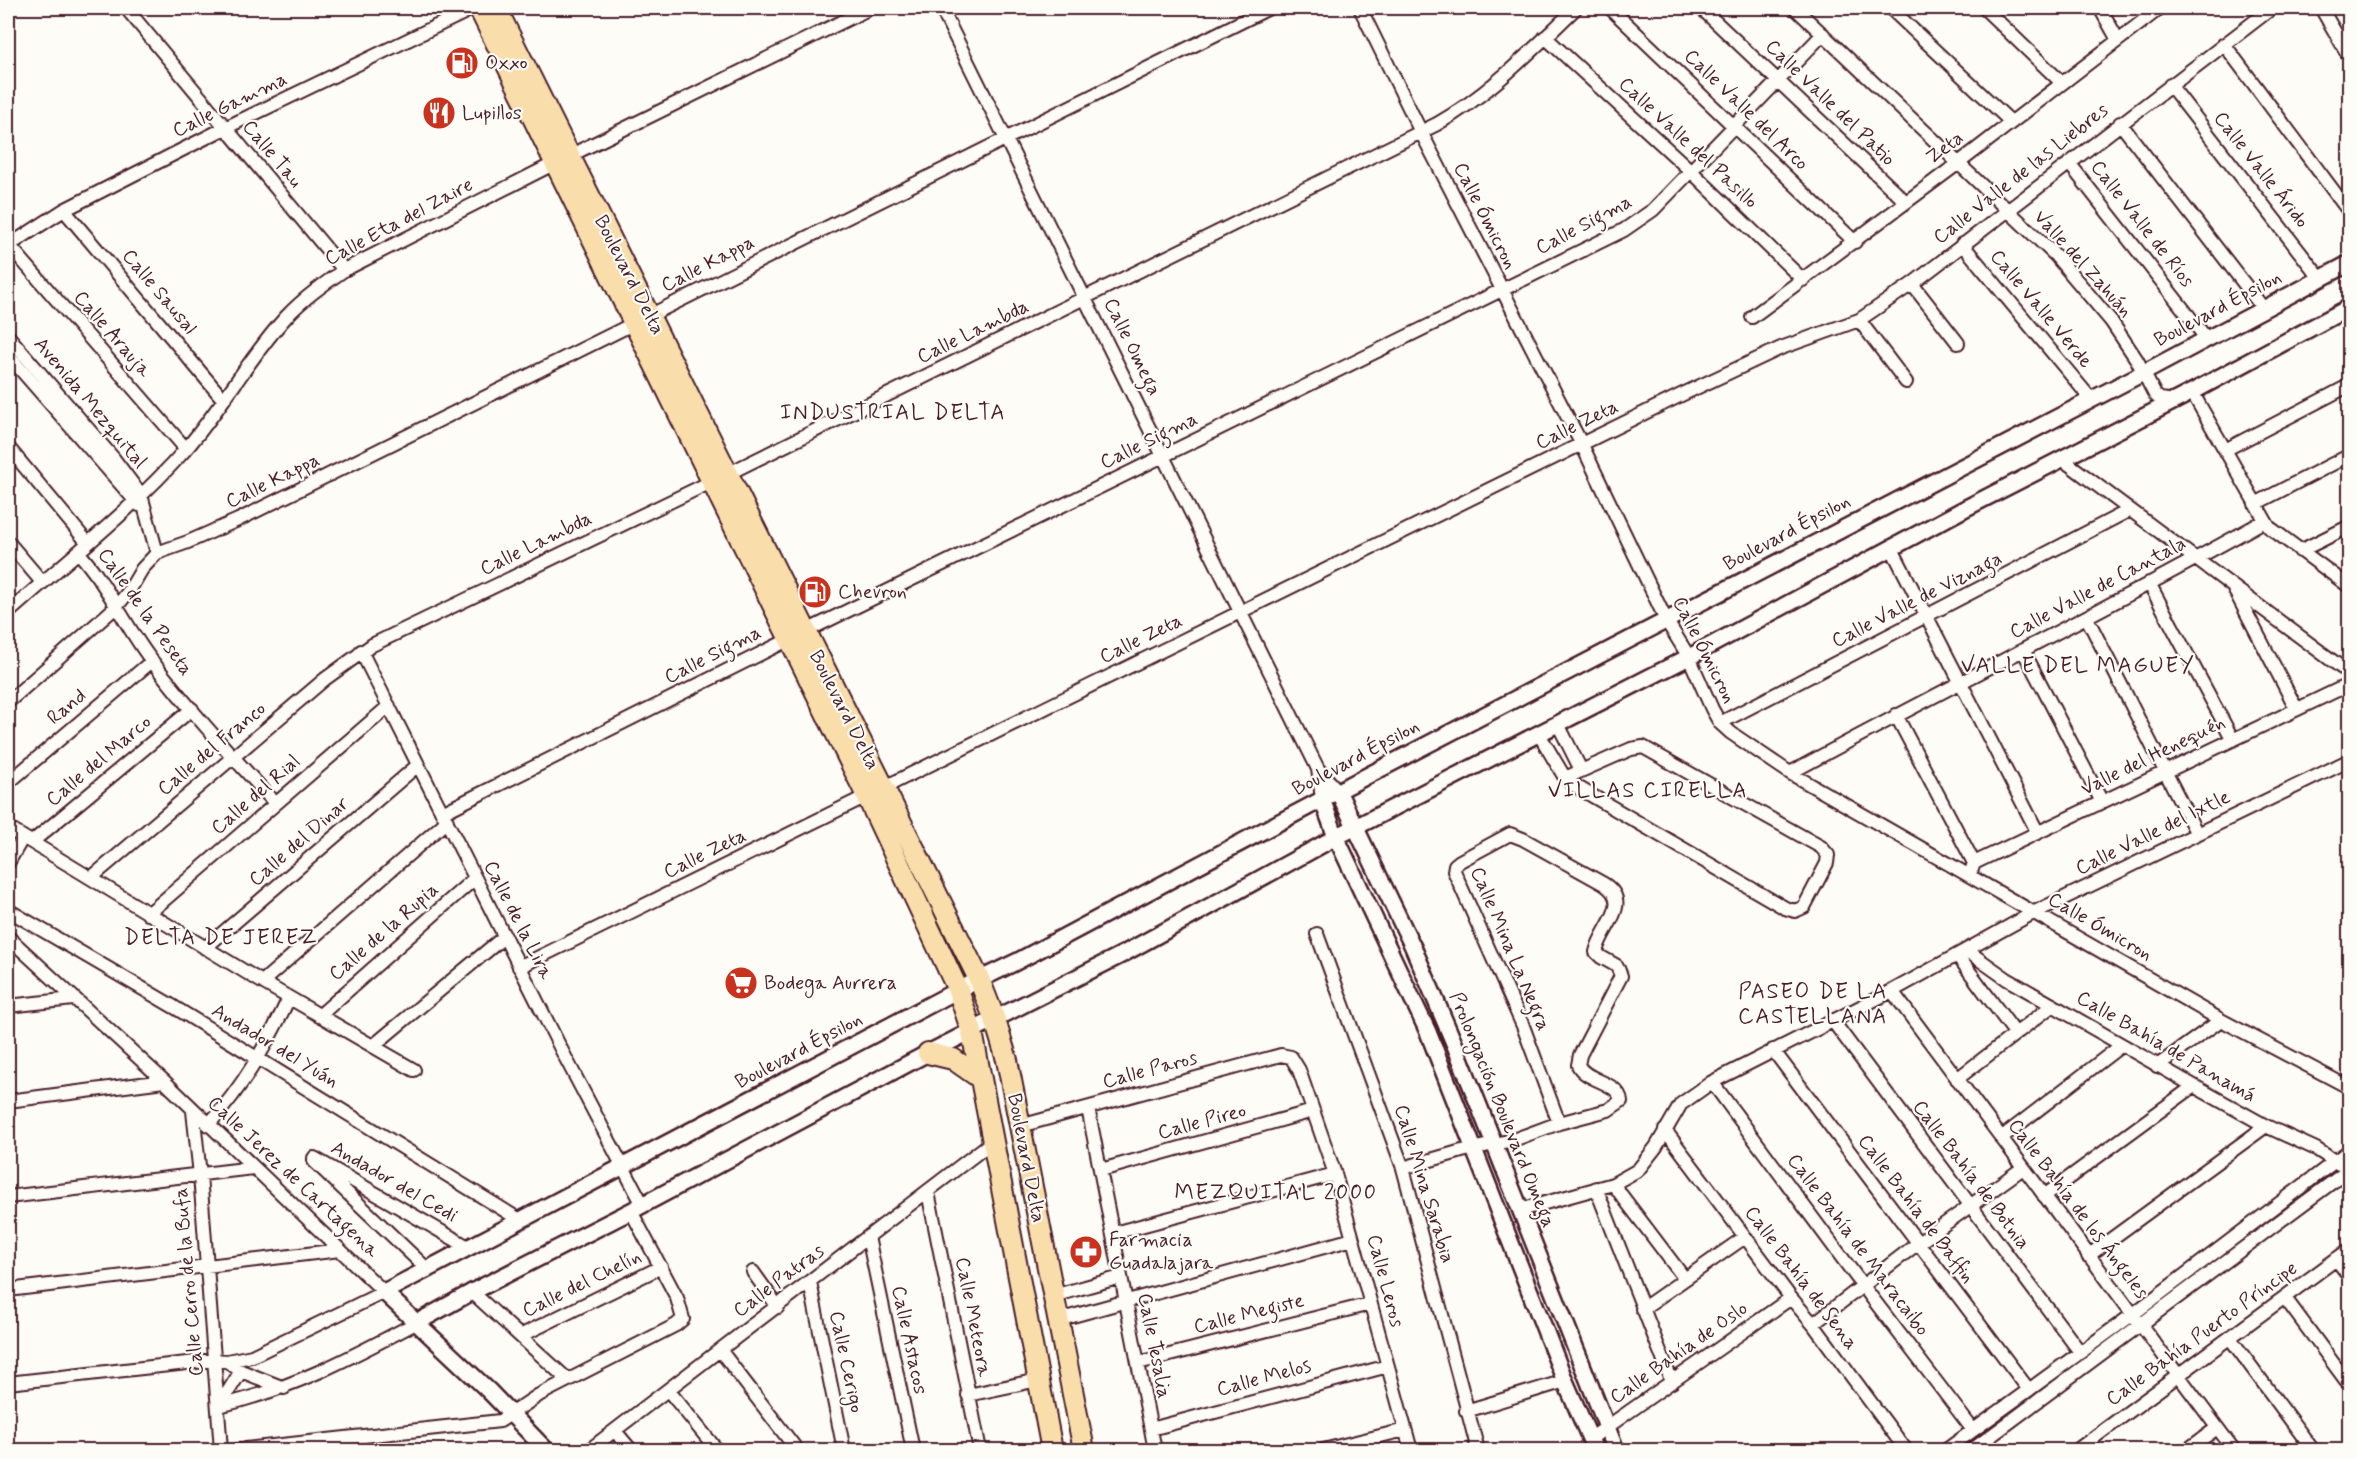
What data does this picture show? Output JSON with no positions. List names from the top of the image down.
{
  "streets": {
    "main road": ["Boulevard Delta"],
    "street": [
      "Calle Valle del Patio",
      "Calle Gamma",
      "Calle Valle del Arco",
      "Calle Valle del Pasillo",
      "Zeta",
      "Calle Tau",
      "Calle Valle Árido",
      "Calle Valle de las Liebres",
      "Calle Ómicron",
      "Calle Eta del Zaire",
      "Calle Valle de Ríos",
      "Calle Sigma",
      "Calle Kappa",
      "Valle del Zahuán",
      "Calle Sausal",
      "Calle Valle Verde",
      "Boulevard Épsilon",
      "Calle Lambda",
      "Calle Arauja",
      "Calle Omega",
      "Avenida Mezquital",
      "Calle Zeta",
      "Calle Valle de Cantala",
      "Calle Valle de Viznaga",
      "Calle de la Peseta",
      "Rand",
      "Calle del Franco",
      "Valle del Henequén",
      "Calle del Marco",
      "Calle del Rial",
      "Calle Valle del Ixtle",
      "Calle del Dinar",
      "Calle de la Lira",
      "Calle de la Rupia",
      "Calle Mina La Negra",
      "Andador del Yuán",
      "Calle Bahía de Panamá",
      "Calle Paros",
      "Prolongación Boulevard Omega",
      "Calle Pireo",
      "Calle Bahía de Botnia",
      "Calle Jerez de Cartagena",
      "Andador del Cedi",
      "Calle Mina Sarabia",
      "Calle Bahía de Baffin",
      "Calle Bahía de los Ángeles",
      "Calle Bahía de Maracaibo",
      "Calle Bahía de Sena",
      "Calle Patras",
      "Calle Leros",
      "Calle Cerro de la Bufa",
      "Calle del Chelín",
      "Calle Megiste",
      "Calle Meteora",
      "Calle Bahía Puerto Príncipe",
      "Calle Astacos",
      "Calle Tesalia",
      "Calle Bahía de Oslo",
      "Calle Cerigo",
      "Calle Melos"
    ]
  },
  "crossings": [
    ["Calle Valle del Patio", "Zeta"],
    ["Calle Valle del Patio", "Calle Sigma"],
    ["Calle Gamma", "Calle Tau"],
    ["Calle Gamma", "Boulevard Delta"],
    ["Calle Gamma", "Calle Sausal"],
    ["Calle Gamma", "Calle Arauja"],
    ["Calle Valle del Arco", "Zeta"],
    ["Calle Valle del Arco", "Calle Sigma"],
    ["Calle Valle del Pasillo", "Zeta"],
    ["Calle Valle del Pasillo", "Calle Sigma"],
    ["Calle Valle del Pasillo", "Calle Lambda"],
    ["Zeta", "Valle del Zahuán"],
    ["Calle Tau", "Calle Eta del Zaire"],
    ["Calle Valle Árido", "Calle Valle de las Liebres"],
    ["Calle Valle Árido", "Boulevard Épsilon"],
    ["Calle Valle de las Liebres", "Calle Valle de Ríos"],
    ["Calle Valle de las Liebres", "Valle del Zahuán"],
    ["Calle Valle de las Liebres", "Calle Valle Verde"],
    ["Calle Valle de las Liebres", "Calle Zeta"],
    ["Calle Ómicron", "Calle Sigma"],
    ["Calle Ómicron", "Boulevard Épsilon"],
    ["Calle Ómicron", "Calle Lambda"],
    ["Calle Ómicron", "Calle Zeta"],
    ["Calle Ómicron", "Calle Valle de Cantala"],
    ["Calle Ómicron", "Calle Valle de Viznaga"],
    ["Calle Ómicron", "Calle Valle del Ixtle"],
    ["Calle Eta del Zaire", "Boulevard Delta"],
    ["Calle Eta del Zaire", "Calle Sausal"],
    ["Calle Eta del Zaire", "Calle Arauja"],
    ["Calle Eta del Zaire", "Avenida Mezquital"],
    ["Calle Eta del Zaire", "Calle de la Peseta"],
    ["Calle Valle de Ríos", "Boulevard Épsilon"],
    ["Calle Sigma", "Valle del Zahuán"],
    ["Calle Sigma", "Boulevard Delta"],
    ["Calle Sigma", "Calle Omega"],
    ["Calle Sigma", "Calle de la Lira"],
    ["Calle Kappa", "Boulevard Delta"],
    ["Calle Kappa", "Calle Omega"],
    ["Valle del Zahuán", "Boulevard Épsilon"],
    ["Boulevard Delta", "Boulevard Épsilon"],
    ["Boulevard Delta", "Calle Lambda"],
    ["Boulevard Delta", "Calle Zeta"],
    ["Boulevard Delta", "Calle Paros"],
    ["Boulevard Delta", "Calle Patras"],
    ["Calle Valle Verde", "Boulevard Épsilon"],
    ["Boulevard Épsilon", "Calle Omega"],
    ["Boulevard Épsilon", "Calle de la Lira"],
    ["Boulevard Épsilon", "Andador del Yuán"],
    ["Boulevard Épsilon", "Prolongación Boulevard Omega"],
    ["Boulevard Épsilon", "Calle Jerez de Cartagena"],
    ["Boulevard Épsilon", "Andador del Cedi"],
    ["Calle Lambda", "Calle Omega"],
    ["Calle Lambda", "Calle del Franco"],
    ["Calle Lambda", "Calle de la Lira"],
    ["Calle Omega", "Calle Zeta"],
    ["Calle Omega", "Prolongación Boulevard Omega"],
    ["Calle Zeta", "Calle de la Lira"],
    ["Calle de la Peseta", "Rand"],
    ["Calle de la Peseta", "Calle del Franco"],
    ["Calle de la Peseta", "Calle del Marco"],
    ["Calle de la Peseta", "Calle del Rial"],
    ["Calle del Franco", "Calle de la Lira"],
    ["Calle del Rial", "Calle de la Lira"],
    ["Calle Valle del Ixtle", "Calle Bahía de Panamá"],
    ["Calle Valle del Ixtle", "Prolongación Boulevard Omega"],
    ["Calle Valle del Ixtle", "Calle Bahía de Botnia"],
    ["Calle Valle del Ixtle", "Calle Bahía de Baffin"],
    ["Calle Valle del Ixtle", "Calle Bahía de los Ángeles"],
    ["Calle Valle del Ixtle", "Calle Bahía de Maracaibo"],
    ["Calle Valle del Ixtle", "Calle Bahía de Sena"],
    ["Calle del Dinar", "Calle de la Lira"],
    ["Calle de la Lira", "Calle de la Rupia"],
    ["Calle de la Lira", "Calle del Chelín"],
    ["Calle Mina La Negra", "Prolongación Boulevard Omega"],
    ["Calle Mina La Negra", "Calle Mina Sarabia"],
    ["Calle Paros", "Calle Leros"],
    ["Calle Paros", "Calle Tesalia"],
    ["Prolongación Boulevard Omega", "Calle Bahía de Oslo"],
    ["Calle Pireo", "Calle Leros"],
    ["Calle Pireo", "Calle Tesalia"],
    ["Calle Jerez de Cartagena", "Calle Cerro de la Bufa"],
    ["Calle Bahía de los Ángeles", "Calle Bahía Puerto Príncipe"],
    ["Calle Bahía de Sena", "Calle Bahía de Oslo"],
    ["Calle Patras", "Calle Meteora"],
    ["Calle Patras", "Calle Astacos"],
    ["Calle Patras", "Calle Cerigo"],
    ["Calle Leros", "Calle Megiste"],
    ["Calle Leros", "Calle Melos"],
    ["Calle Megiste", "Calle Tesalia"],
    ["Calle Tesalia", "Calle Melos"]
  ],
  "districts": [
    "INDUSTRIAL DELTA",
    "VALLE DEL MAGUEY",
    "VILLAS CIRELLA",
    "DELTA DE JEREZ",
    "PASEO DE LA CASTELLANA",
    "MEZQUITAL 2000"
  ],
  "places": {
    "fuel station": ["Oxxo", "Chevron"],
    "restaurant": ["Lupillos"],
    "supermarket": ["Bodega Aurrera"],
    "pharmacy": ["Farmacia Guadalajara"]
  }
}
